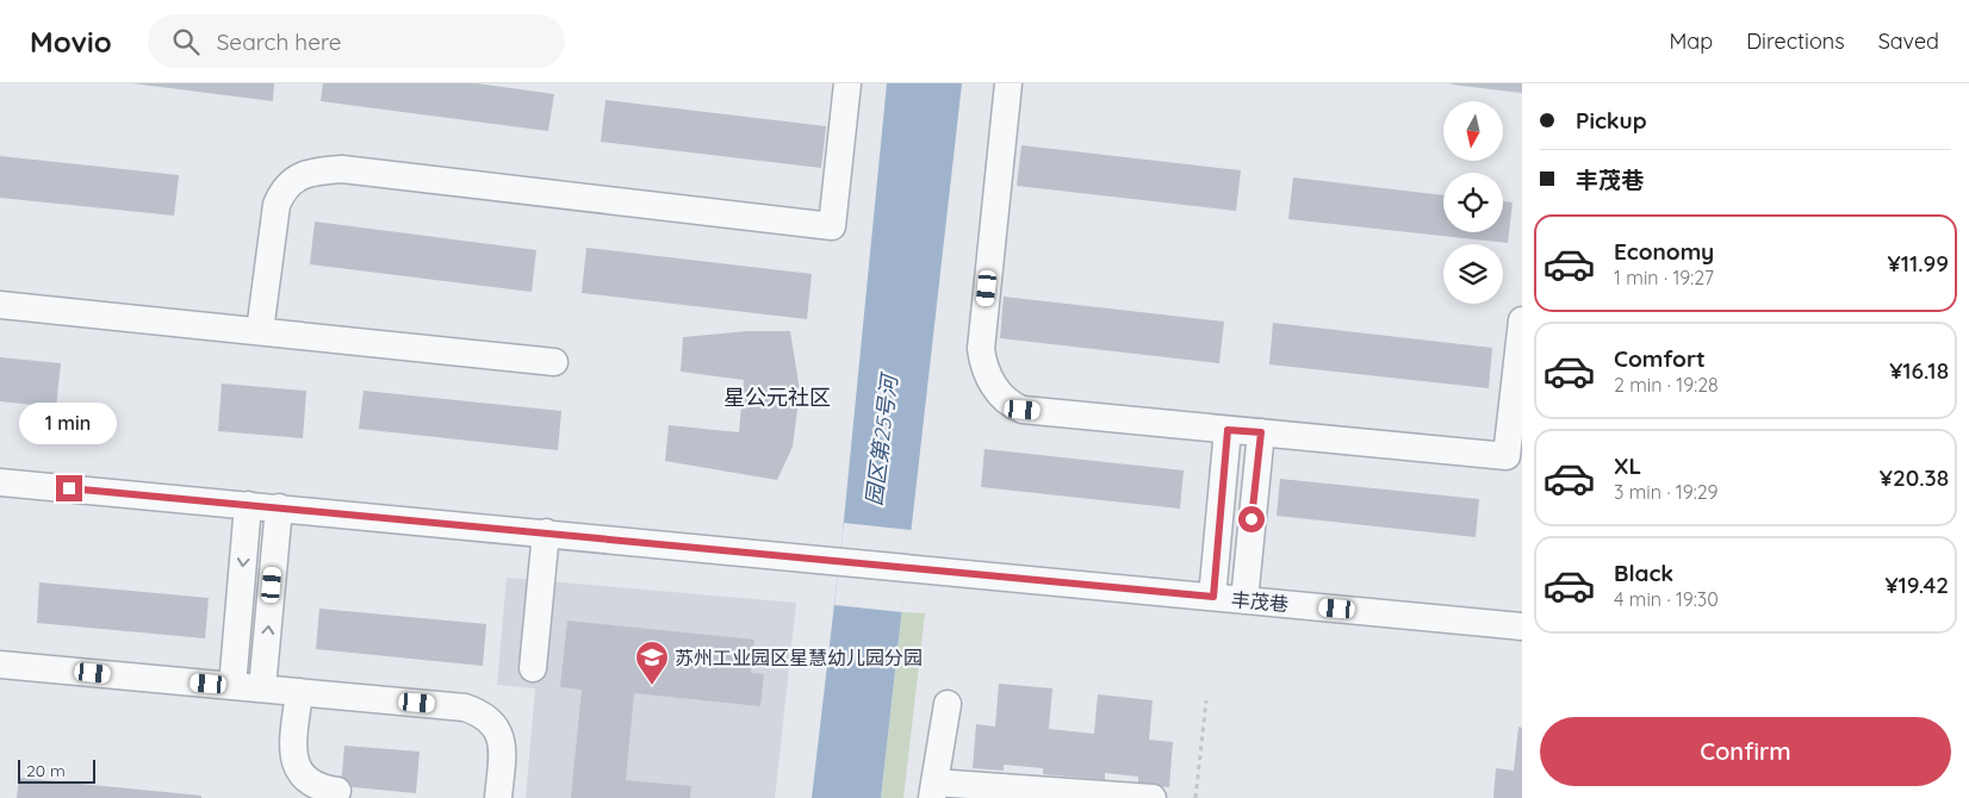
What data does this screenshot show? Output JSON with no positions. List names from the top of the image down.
{
  "streets": {
    "street": ["丰茂巷"]
  },
  "districts": ["星公元社区"],
  "water": ["园区第25号河"],
  "places": {
    "school or university": ["苏州工业园区星慧幼儿园分园"]
  },
  "scale_bar": "20 m",
  "north": "bottom",
  "page": {
    "header": "Movio",
    "search": "Search here",
    "nav": ["Map", "Directions", "Saved"],
    "banner": ["Pickup", "丰茂巷"],
    "list": [
      {
        "name": "Economy",
        "note": "1 min · 19:27",
        "value": "¥11.99"
      },
      {
        "name": "Comfort",
        "note": "2 min · 19:28",
        "value": "¥16.18"
      },
      {
        "name": "XL",
        "note": "3 min · 19:29",
        "value": "¥20.38"
      },
      {
        "name": "Black",
        "note": "4 min · 19:30",
        "value": "¥19.42"
      }
    ],
    "bubble": "1 min",
    "buttons": "Confirm",
    "scale": "20 m"
  }
}
